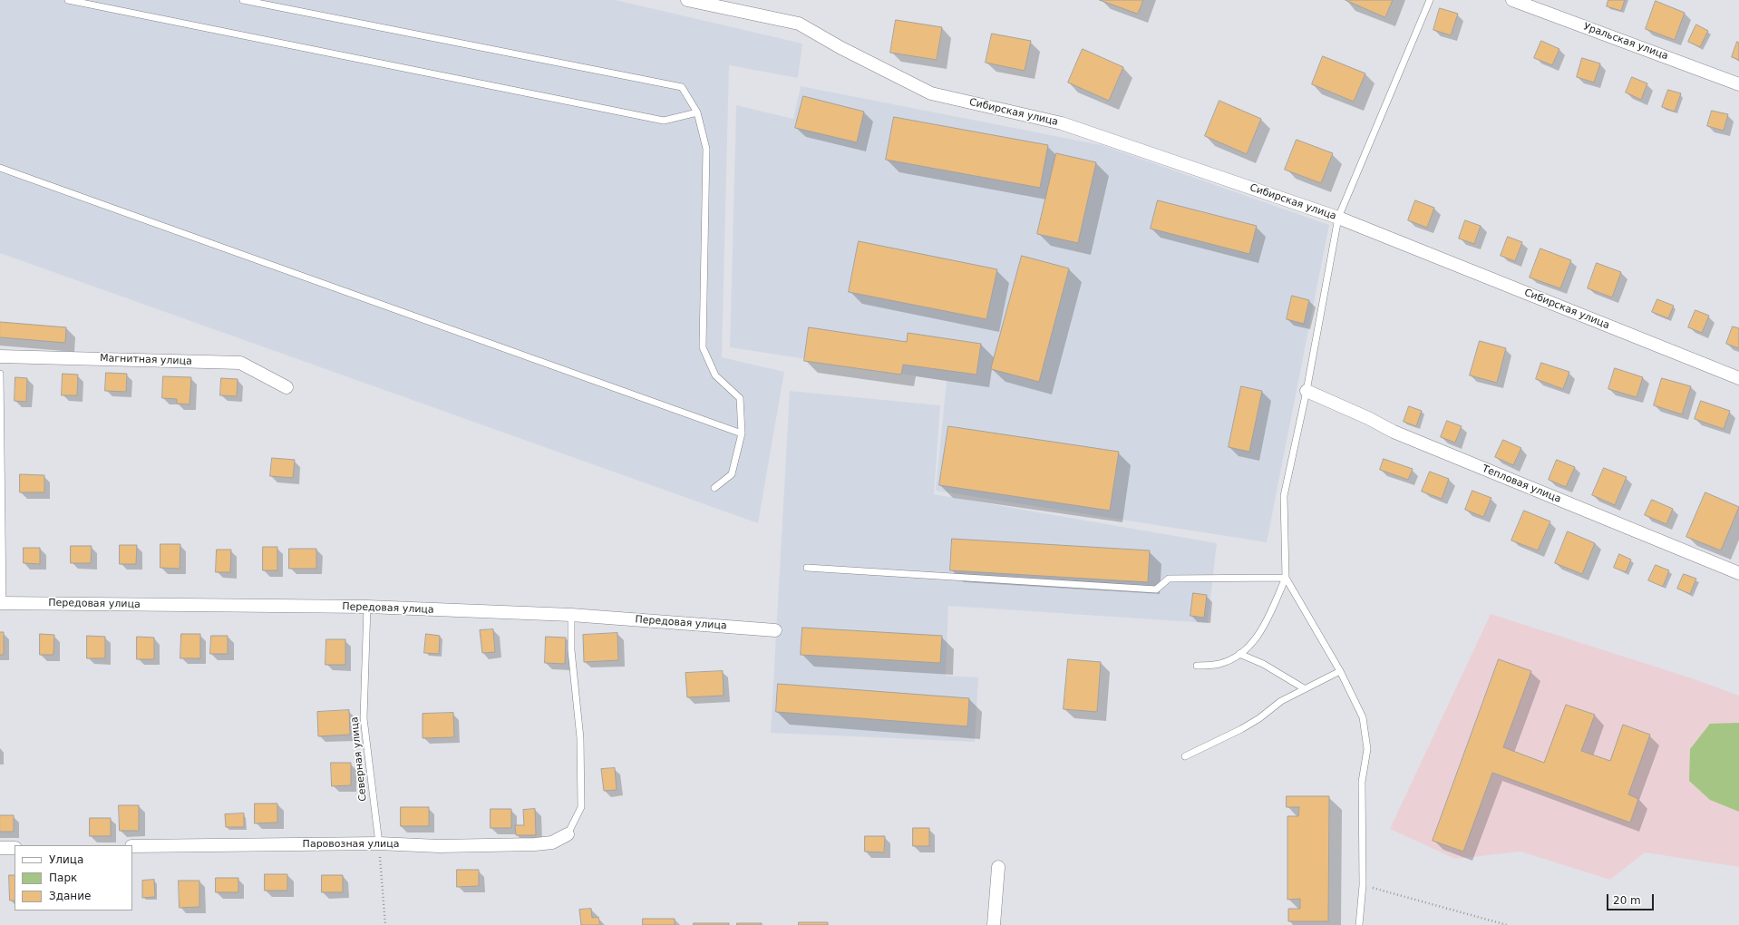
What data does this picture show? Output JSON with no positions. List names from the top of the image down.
{
  "streets": {
    "street": [
      "Уральская улица",
      "Сибирская улица",
      "Магнитная улица",
      "Тепловая улица",
      "Передовая улица",
      "Паровозная улица"
    ],
    "lane": ["Северная улица"]
  },
  "crossings": [
    ["Передовая улица", "Северная улица"],
    ["Северная улица", "Паровозная улица"]
  ],
  "legend": ["Улица", "Парк", "Здание"],
  "scale_bar": "20 m"
}
